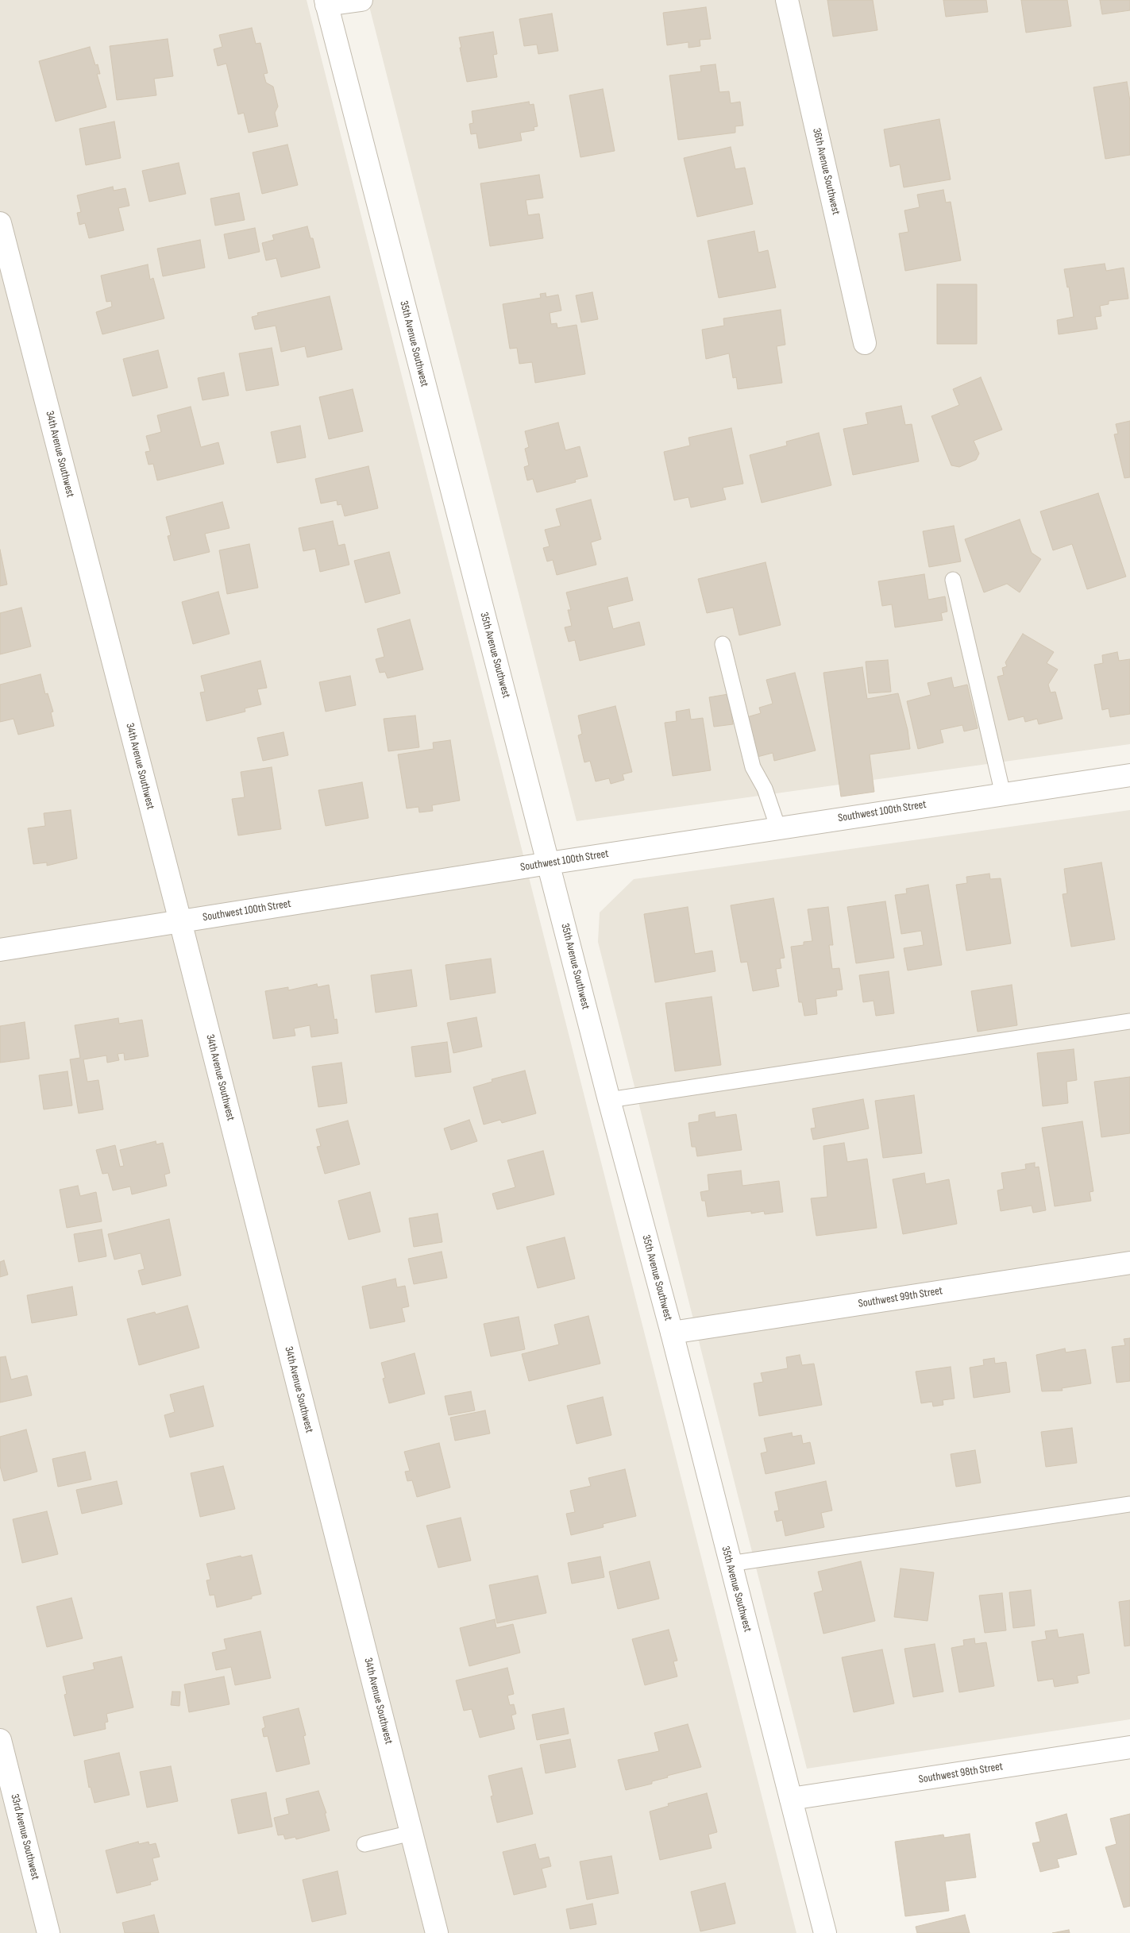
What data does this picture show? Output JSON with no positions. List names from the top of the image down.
{
  "streets": {
    "street": [
      "36th Avenue Southwest",
      "35th Avenue Southwest",
      "34th Avenue Southwest",
      "Southwest 100th Street",
      "Southwest 99th Street",
      "Southwest 98th Street",
      "33rd Avenue Southwest"
    ]
  },
  "crossings": [
    ["35th Avenue Southwest", "Southwest 100th Street"],
    ["35th Avenue Southwest", "Southwest 99th Street"],
    ["35th Avenue Southwest", "Southwest 98th Street"],
    ["34th Avenue Southwest", "Southwest 100th Street"]
  ]
}
